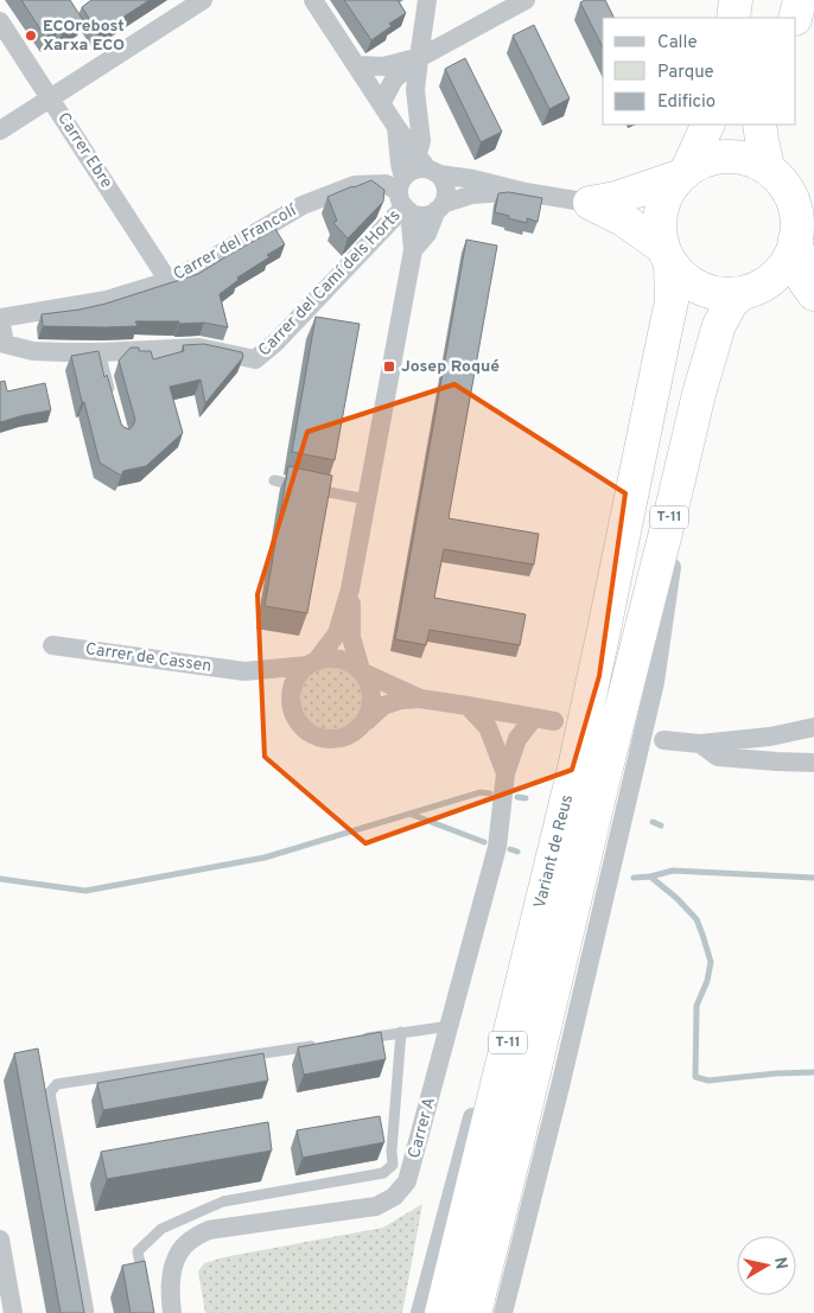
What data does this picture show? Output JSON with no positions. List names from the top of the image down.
{
  "streets": {
    "highway": ["T-11", "Variant de Reus"],
    "street": [
      "Carrer Ebre",
      "Carrer del Francolí",
      "Carrer del Camí dels Horts",
      "Carrer de Cassen",
      "Carrer A"
    ]
  },
  "crossings": [
    ["Carrer Ebre", "Carrer del Francolí"],
    ["Carrer del Francolí", "Carrer del Camí dels Horts"],
    ["T-11", "Variant de Reus"]
  ],
  "places": {
    "other": ["ECOrebost Xarxa ECO"],
    "transit": ["Josep Roqué"]
  },
  "legend": ["Calle", "Parque", "Edificio"],
  "north": "right"
}
